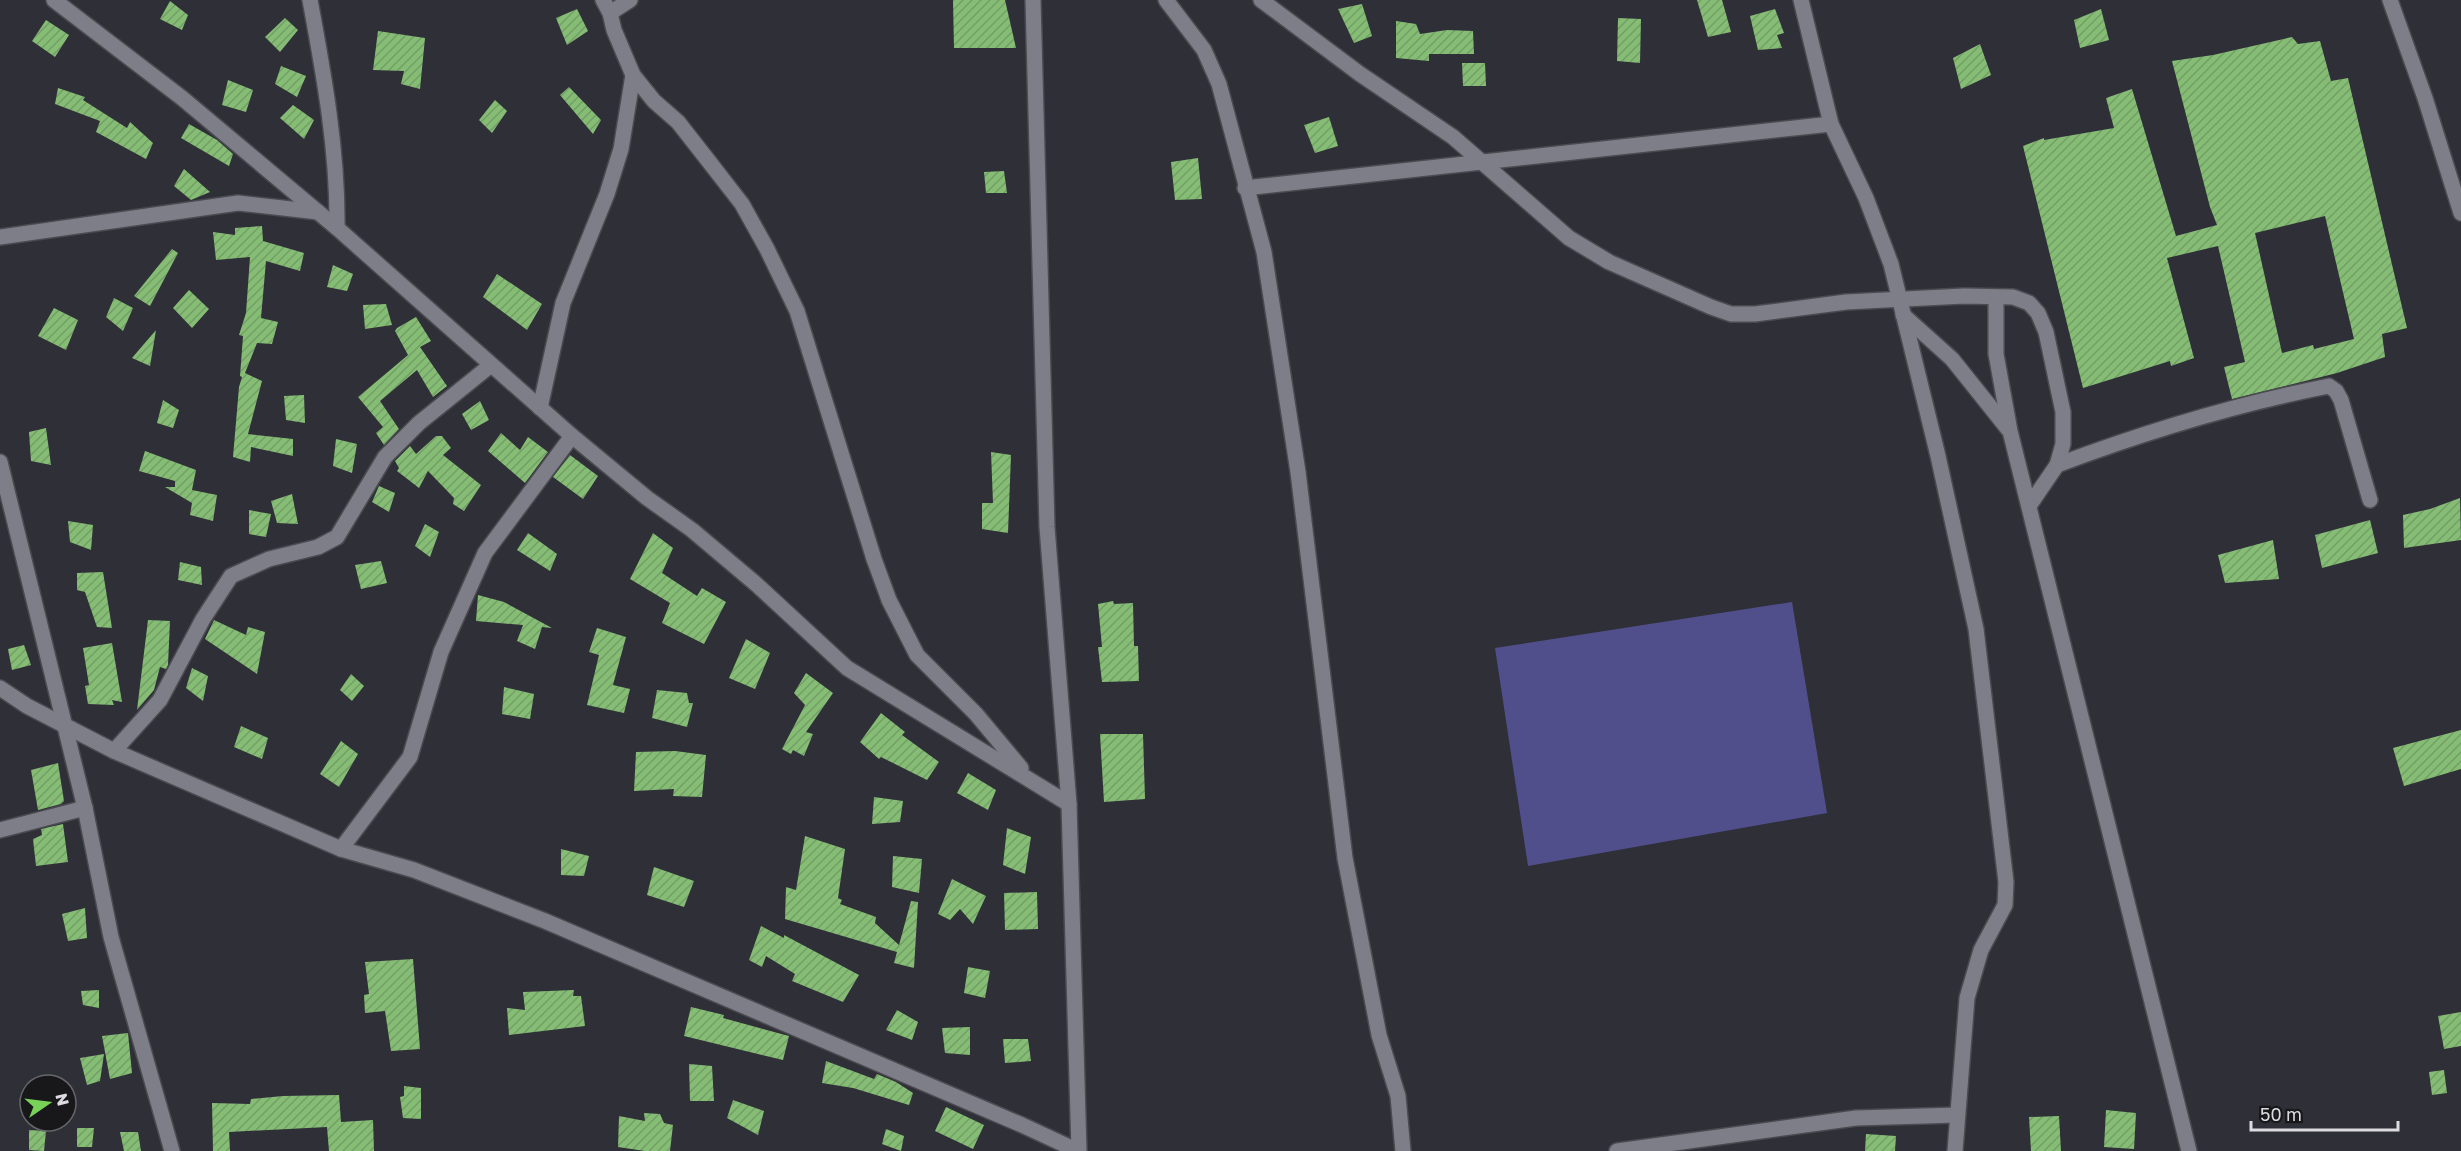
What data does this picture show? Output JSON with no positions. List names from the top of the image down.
{
  "scale_bar": "50 m",
  "north": "right"
}
